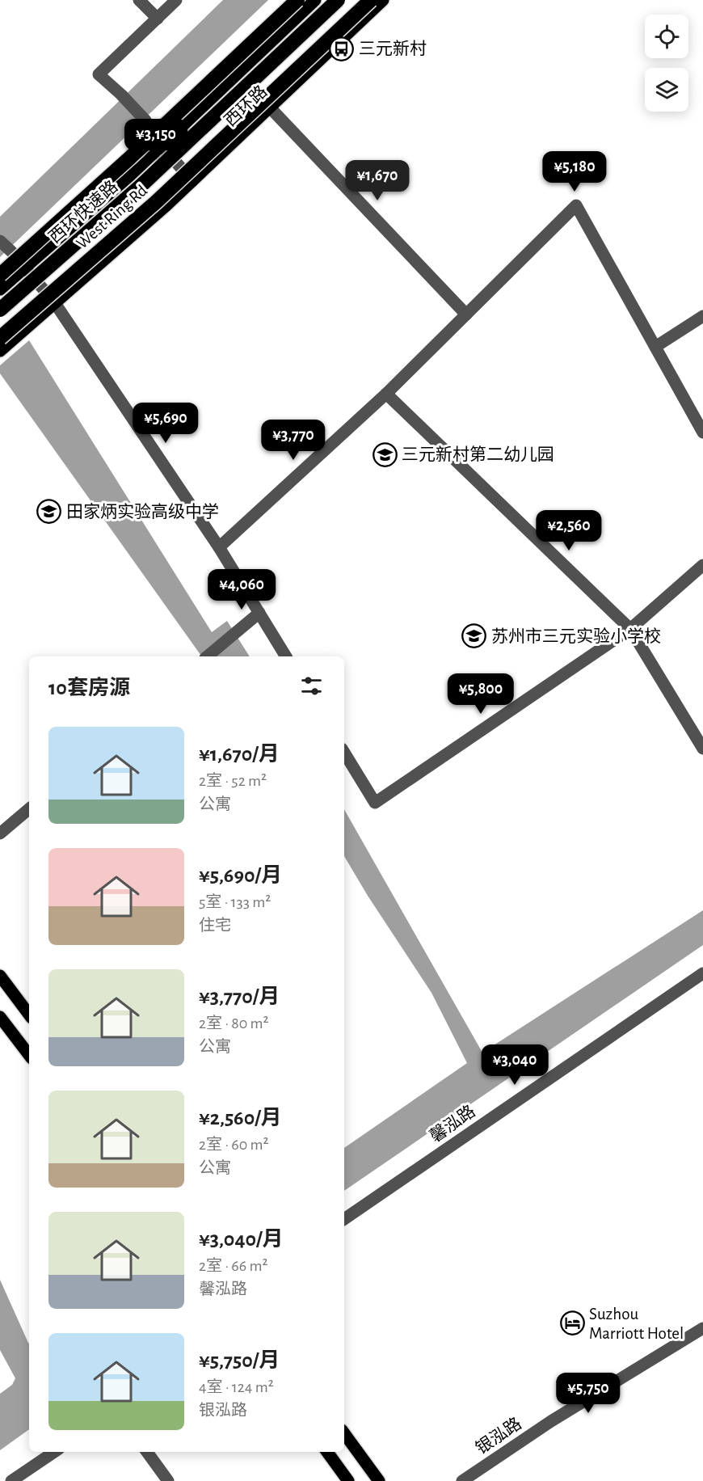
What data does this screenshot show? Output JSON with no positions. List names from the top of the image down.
{
  "streets": {
    "highway": ["西环快速路", "West Ring Rd"],
    "main road": ["西环路"],
    "street": ["馨泓路", "银泓路"]
  },
  "places": {
    "bus stop": ["三元新村"],
    "school or university": ["三元新村第二幼儿园", "田家炳实验高级中学", "苏州市三元实验小学校"],
    "hotel": ["Suzhou Marriott Hotel"]
  },
  "page": {
    "price": [
      "¥3,150",
      "¥5,180",
      "¥1,670",
      "¥5,690",
      "¥3,770",
      "¥2,560",
      "¥4,060",
      "¥5,800",
      "¥3,040",
      "¥5,750"
    ],
    "heading": "10套房源",
    "list": [
      {
        "name": "¥1,670/月",
        "note": "2室 · 52 m² · 公寓"
      },
      {
        "name": "¥5,690/月",
        "note": "5室 · 133 m² · 住宅"
      },
      {
        "name": "¥3,770/月",
        "note": "2室 · 80 m² · 公寓"
      },
      {
        "name": "¥2,560/月",
        "note": "2室 · 60 m² · 公寓"
      },
      {
        "name": "¥3,040/月",
        "note": "2室 · 66 m² · 馨泓路"
      },
      {
        "name": "¥5,750/月",
        "note": "4室 · 124 m² · 银泓路"
      }
    ]
  }
}
